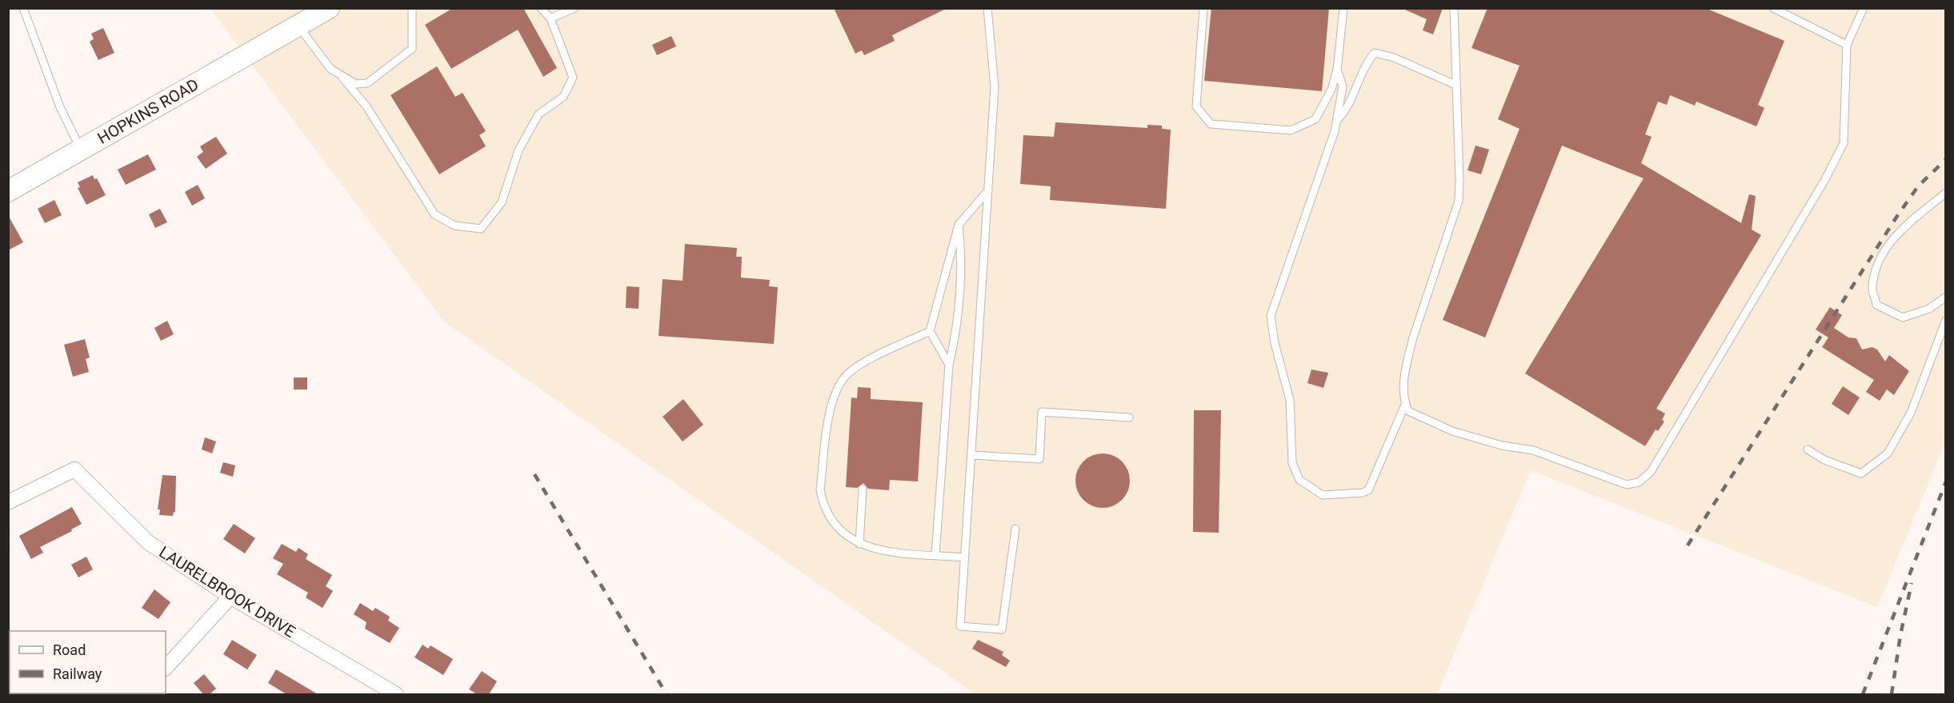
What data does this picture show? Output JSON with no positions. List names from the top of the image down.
{
  "streets": {
    "main road": ["HOPKINS ROAD"],
    "street": ["LAURELBROOK DRIVE"]
  },
  "legend": ["Road", "Railway"]
}
